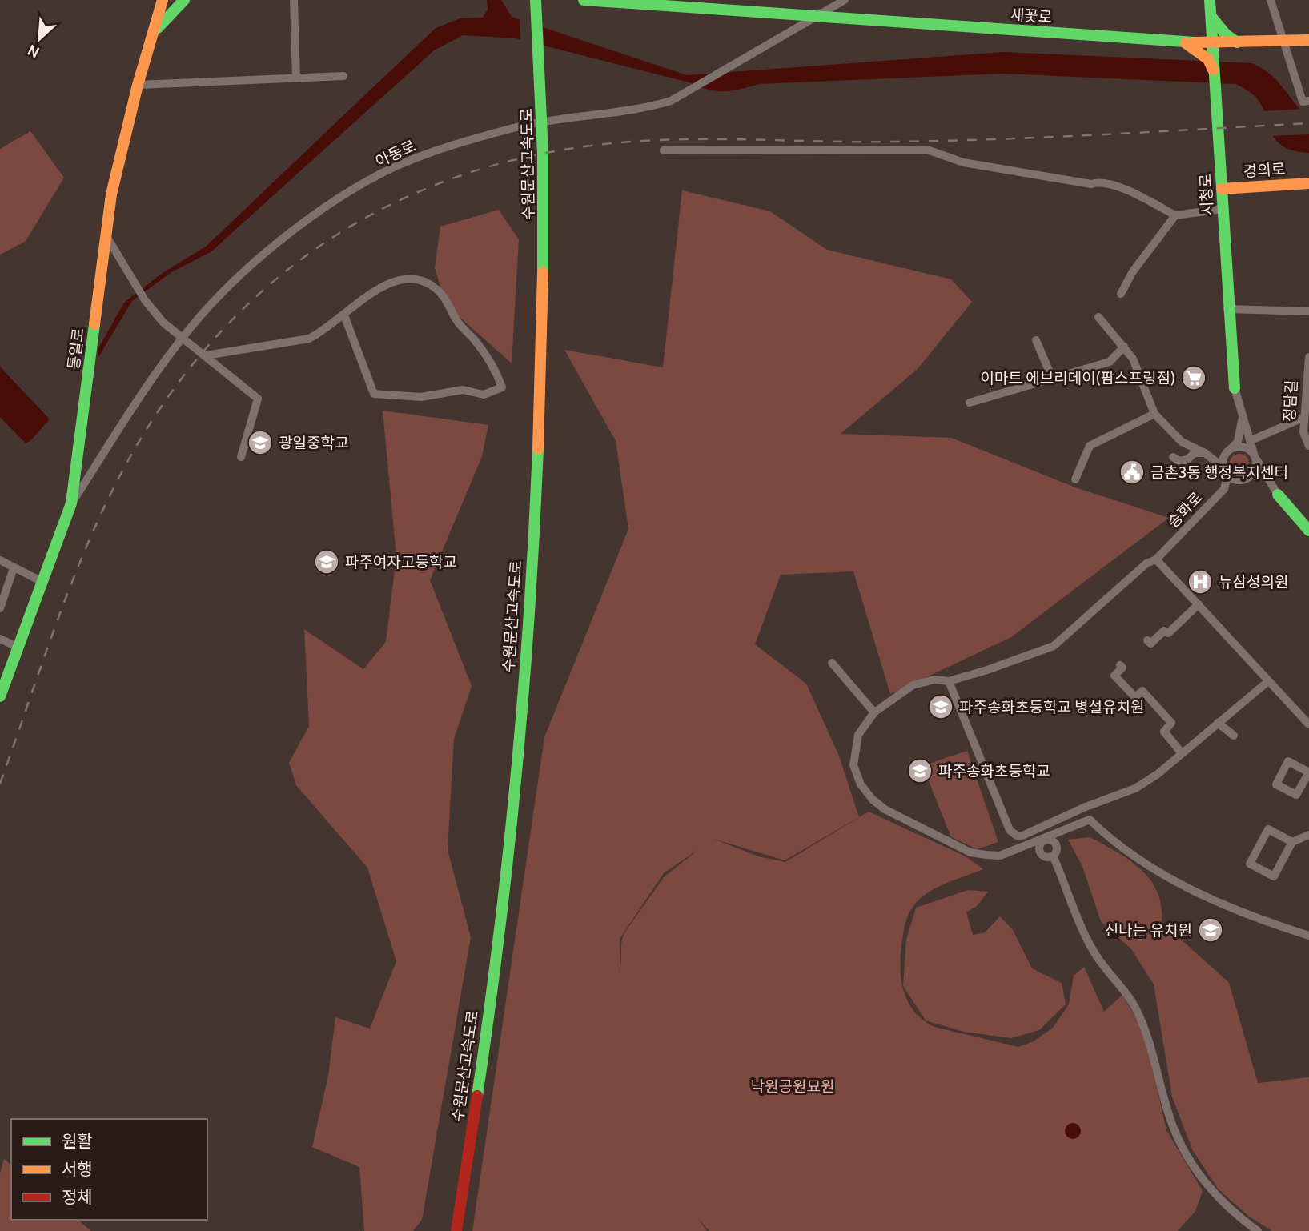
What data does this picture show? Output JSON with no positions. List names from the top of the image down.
{
  "streets": {
    "main road": [
      "새꽃로",
      "수원문산고속도로",
      "경의로",
      "시청로",
      "통일로"
    ],
    "street": ["아동로", "정담길", "송화로"]
  },
  "crossings": [
    ["새꽃로", "아동로"],
    ["새꽃로", "시청로"],
    ["아동로", "통일로"],
    ["경의로", "시청로"]
  ],
  "parks": ["낙원공원묘원"],
  "places": {
    "supermarket": ["이마트 에브리데이(팜스프링점)"],
    "school or university": [
      "광일중학교",
      "파주여자고등학교",
      "파주송화초등학교 병설유치원",
      "파주송화초등학교",
      "신나는 유치원"
    ],
    "public building": ["금촌3동 행정복지센터"],
    "hospital": ["뉴삼성의원"]
  },
  "legend": ["원활", "서행", "정체"],
  "north": "bottom left"
}
